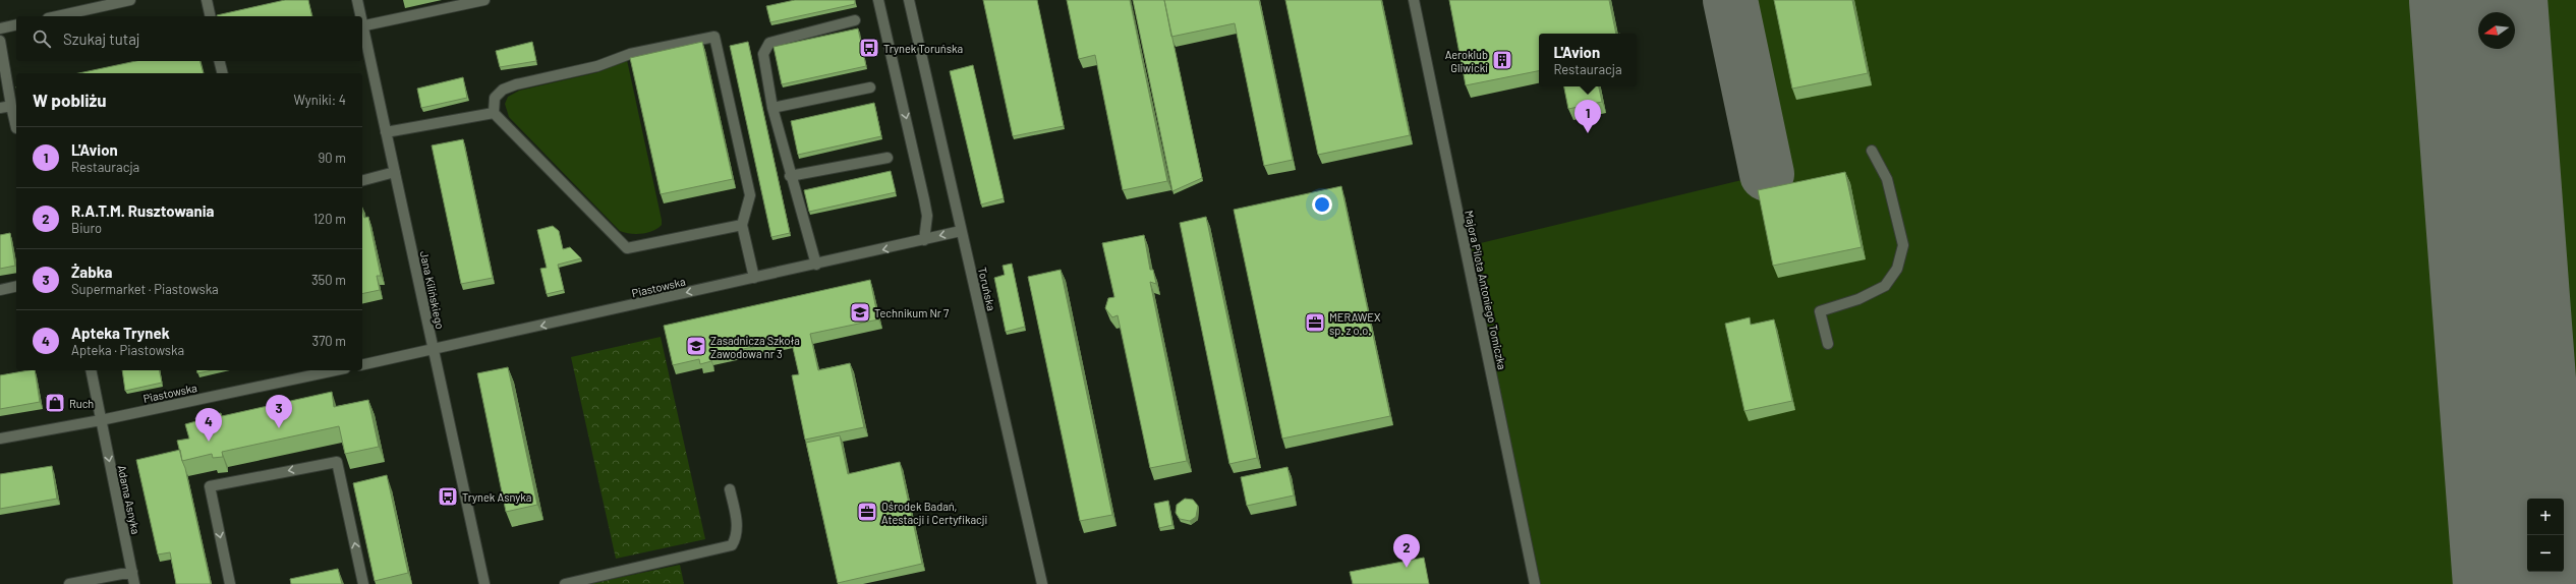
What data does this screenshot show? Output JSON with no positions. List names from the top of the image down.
{
  "streets": {
    "street": [
      "Piastowska",
      "Toruńska",
      "Jana Kilińskiego",
      "Majora Pilota Antoniego Tomiczka",
      "Adama Asnyka"
    ]
  },
  "crossings": [
    ["Piastowska", "Toruńska"],
    ["Piastowska", "Jana Kilińskiego"],
    ["Piastowska", "Adama Asnyka"]
  ],
  "one_way": ["Piastowska", "Adama Asnyka"],
  "places": {
    "bus stop": ["Trynek Toruńska", "Trynek Asnyka"],
    "building": ["Aeroklub Gliwicki"],
    "school or university": ["Technikum Nr 7", "Zasadnicza Szkoła Zawodowa nr 3"],
    "office": ["MERAWEX sp. z o.o.", "Ośrodek Badań, Atestacji i Certyfikacji"],
    "shop": ["Ruch"]
  },
  "north": "left",
  "page": {
    "search": "Szukaj tutaj",
    "popup": ["L'Avion", "Restauracja"],
    "heading": ["W pobliżu", "Wyniki: 4"],
    "pins": [
      "1",
      "3",
      "4",
      "2"
    ],
    "list": [
      {
        "mark": "1",
        "name": "L'Avion",
        "note": "Restauracja",
        "value": "90 m"
      },
      {
        "mark": "2",
        "name": "R.A.T.M. Rusztowania",
        "note": "Biuro",
        "value": "120 m"
      },
      {
        "mark": "3",
        "name": "Żabka",
        "note": "Supermarket · Piastowska",
        "value": "350 m"
      },
      {
        "mark": "4",
        "name": "Apteka Trynek",
        "note": "Apteka · Piastowska",
        "value": "370 m"
      }
    ],
    "map_buttons": ["+", "−"]
  }
}
